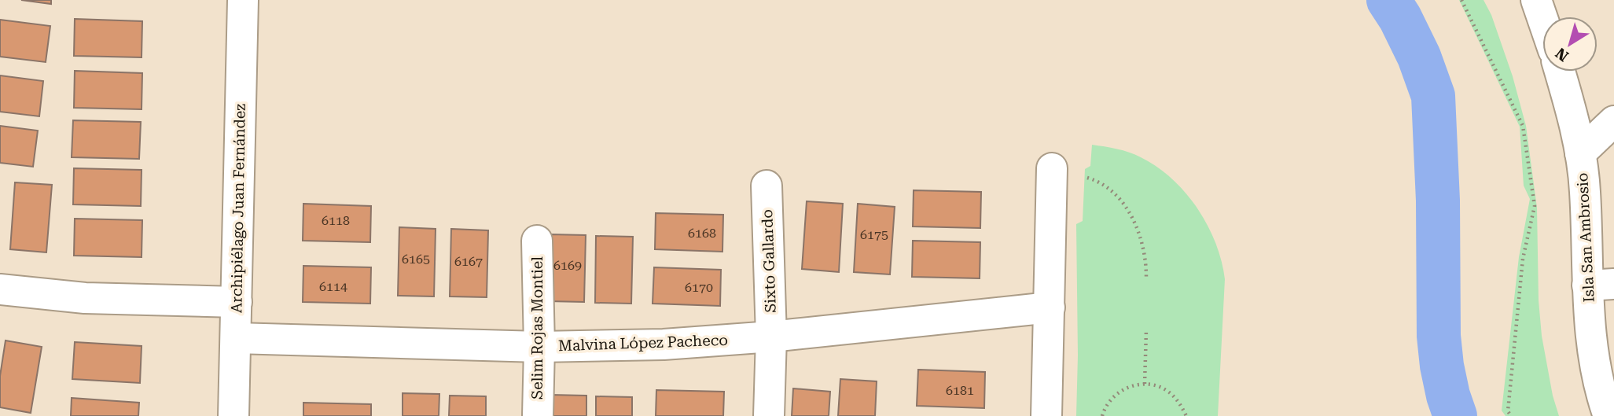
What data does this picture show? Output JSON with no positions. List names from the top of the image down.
{
  "streets": {
    "street": [
      "Archipiélago Juan Fernández",
      "Isla San Ambrosio",
      "Sixto Gallardo",
      "Selim Rojas Montiel",
      "Malvina López Pacheco"
    ]
  },
  "crossings": [
    ["Archipiélago Juan Fernández", "Malvina López Pacheco"],
    ["Sixto Gallardo", "Malvina López Pacheco"],
    ["Selim Rojas Montiel", "Malvina López Pacheco"]
  ],
  "house_numbers": [
    "6118",
    "6168",
    "6175",
    "6165",
    "6167",
    "6169",
    "6114",
    "6170",
    "6181"
  ],
  "north": "bottom left"
}
